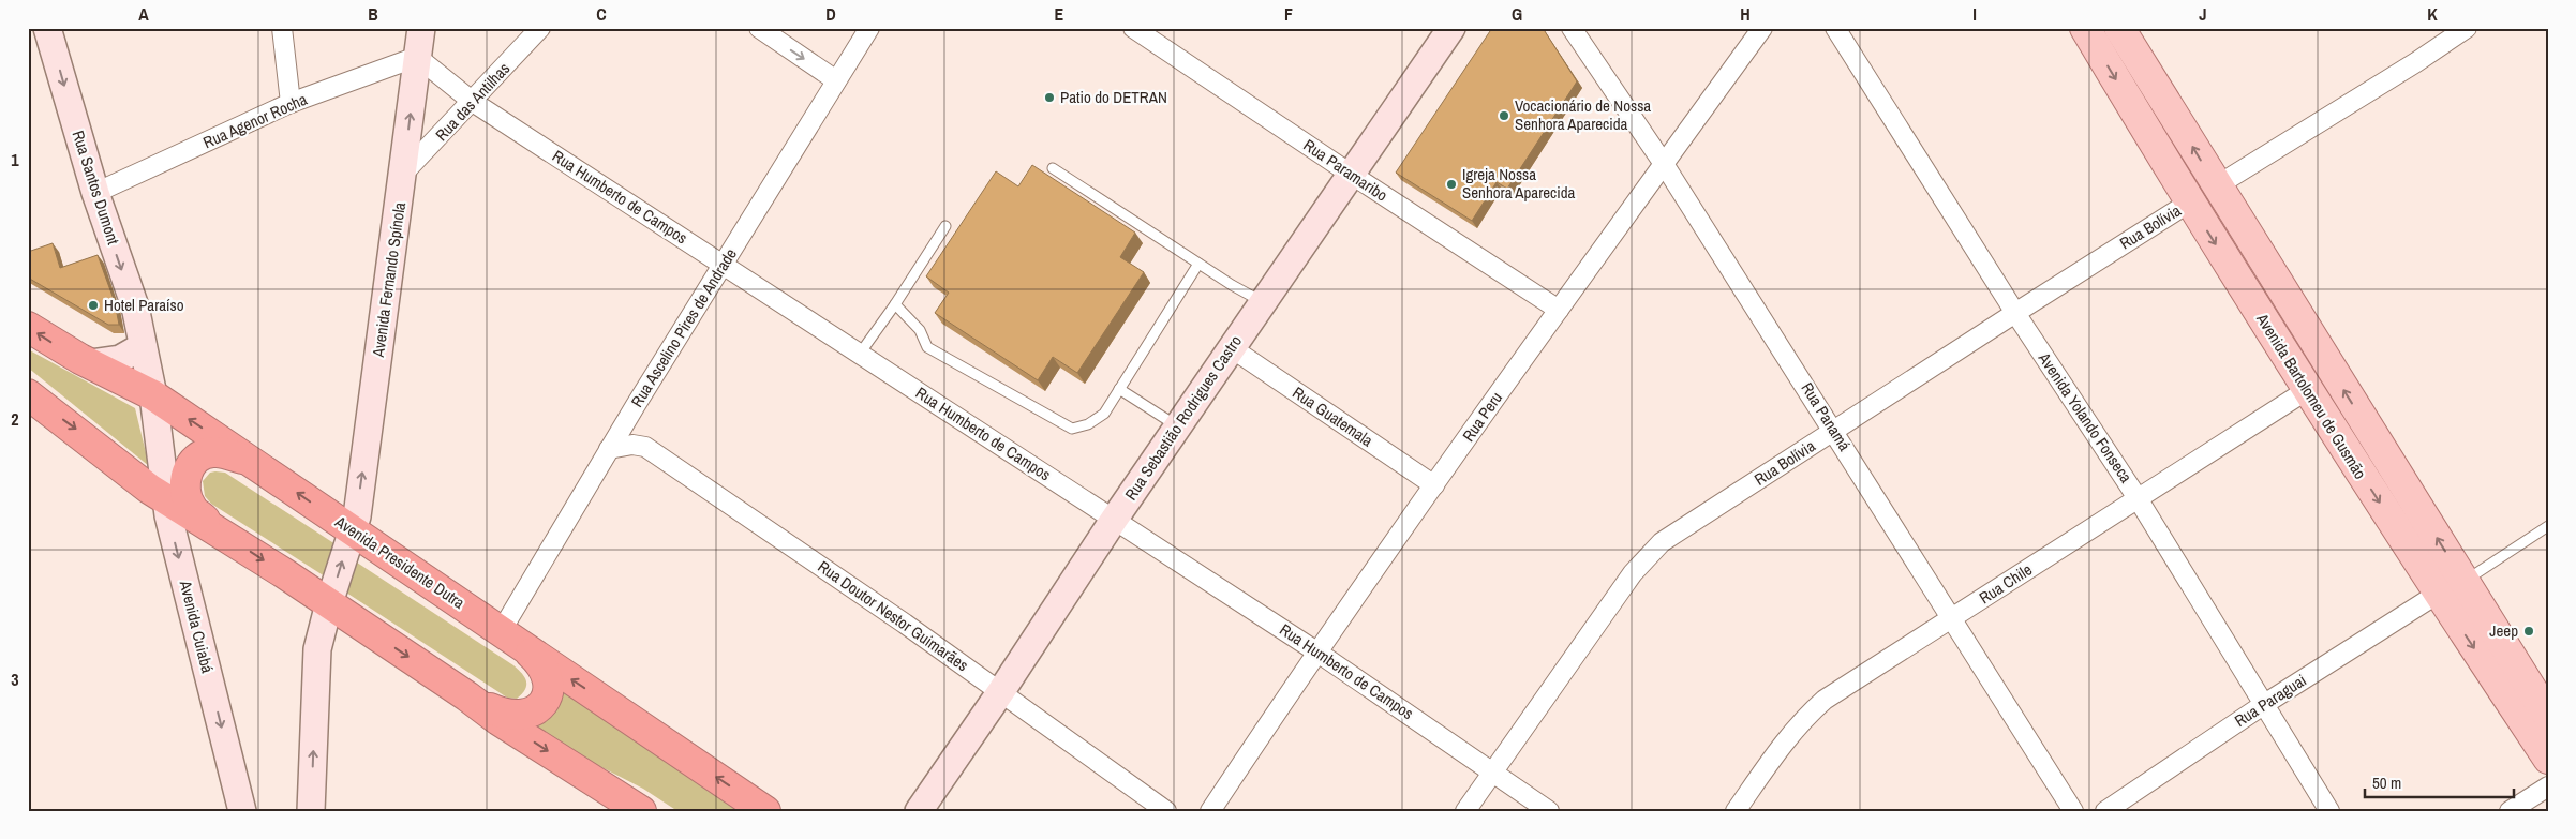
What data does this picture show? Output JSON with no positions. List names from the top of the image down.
{
  "streets": {
    "highway": ["Avenida Presidente Dutra"],
    "main road": ["Avenida Bartolomeu de Gusmão"],
    "street": [
      "Rua das Antilhas",
      "Rua Agenor Rocha",
      "Rua Paramaribo",
      "Rua Santos Dumont",
      "Rua Humberto de Campos",
      "Rua Bolívia",
      "Avenida Fernando Spínola",
      "Rua Ascelino Pires de Andrade",
      "Rua Guatemala",
      "Rua Peru",
      "Rua Panamá",
      "Rua Sebastião Rodrigues Castro",
      "Avenida Yolando Fonseca",
      "Rua Chile",
      "Rua Doutor Nestor Guimarães",
      "Avenida Cuiabá",
      "Rua Paraguai"
    ]
  },
  "crossings": [
    ["Rua das Antilhas", "Rua Humberto de Campos"],
    ["Rua das Antilhas", "Avenida Fernando Spínola"],
    ["Rua Agenor Rocha", "Rua Santos Dumont"],
    ["Rua Agenor Rocha", "Rua Humberto de Campos"],
    ["Rua Agenor Rocha", "Avenida Fernando Spínola"],
    ["Rua Paramaribo", "Rua Peru"],
    ["Rua Paramaribo", "Rua Sebastião Rodrigues Castro"],
    ["Rua Santos Dumont", "Avenida Presidente Dutra"],
    ["Rua Santos Dumont", "Avenida Cuiabá"],
    ["Rua Humberto de Campos", "Rua Bolívia"],
    ["Rua Humberto de Campos", "Avenida Fernando Spínola"],
    ["Rua Humberto de Campos", "Rua Ascelino Pires de Andrade"],
    ["Rua Humberto de Campos", "Rua Peru"],
    ["Rua Humberto de Campos", "Rua Sebastião Rodrigues Castro"],
    ["Rua Bolívia", "Avenida Bartolomeu de Gusmão"],
    ["Rua Bolívia", "Rua Panamá"],
    ["Rua Bolívia", "Avenida Yolando Fonseca"],
    ["Avenida Fernando Spínola", "Avenida Presidente Dutra"],
    ["Rua Ascelino Pires de Andrade", "Avenida Presidente Dutra"],
    ["Rua Ascelino Pires de Andrade", "Rua Doutor Nestor Guimarães"],
    ["Avenida Bartolomeu de Gusmão", "Rua Chile"],
    ["Avenida Bartolomeu de Gusmão", "Rua Paraguai"],
    ["Rua Guatemala", "Rua Peru"],
    ["Rua Guatemala", "Rua Sebastião Rodrigues Castro"],
    ["Rua Peru", "Rua Panamá"],
    ["Rua Panamá", "Rua Chile"],
    ["Rua Sebastião Rodrigues Castro", "Rua Doutor Nestor Guimarães"],
    ["Avenida Yolando Fonseca", "Rua Chile"],
    ["Avenida Yolando Fonseca", "Rua Paraguai"]
  ],
  "one_way": ["Rua Santos Dumont", "Avenida Fernando Spínola", "Avenida Cuiabá"],
  "places": [
    "Patio do DETRAN",
    "Vocacionário de Nossa Senhora Aparecida",
    "Igreja Nossa Senhora Aparecida",
    "Hotel Paraíso",
    "Jeep"
  ],
  "scale_bar": "50 m",
  "grid": {
    "columns": [
      "A",
      "B",
      "C",
      "D",
      "E",
      "F",
      "G",
      "H",
      "I",
      "J",
      "K"
    ],
    "rows": ["1", "2", "3"]
  }
}
